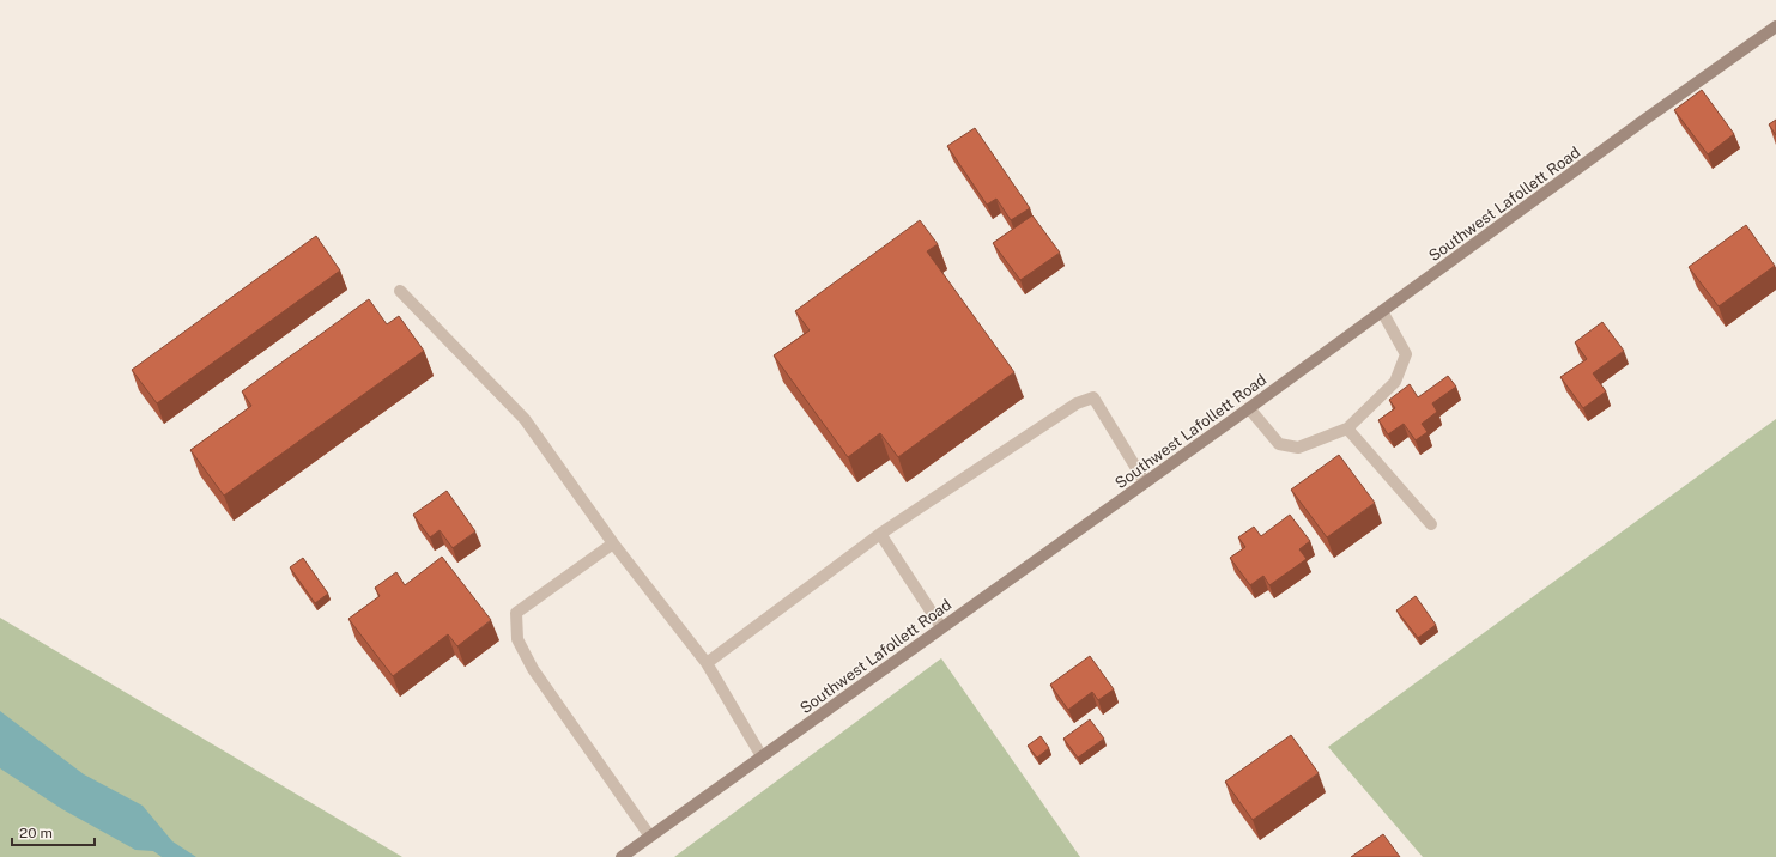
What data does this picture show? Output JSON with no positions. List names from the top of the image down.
{
  "streets": {
    "street": ["Southwest Lafollett Road"]
  },
  "scale_bar": "20 m"
}
